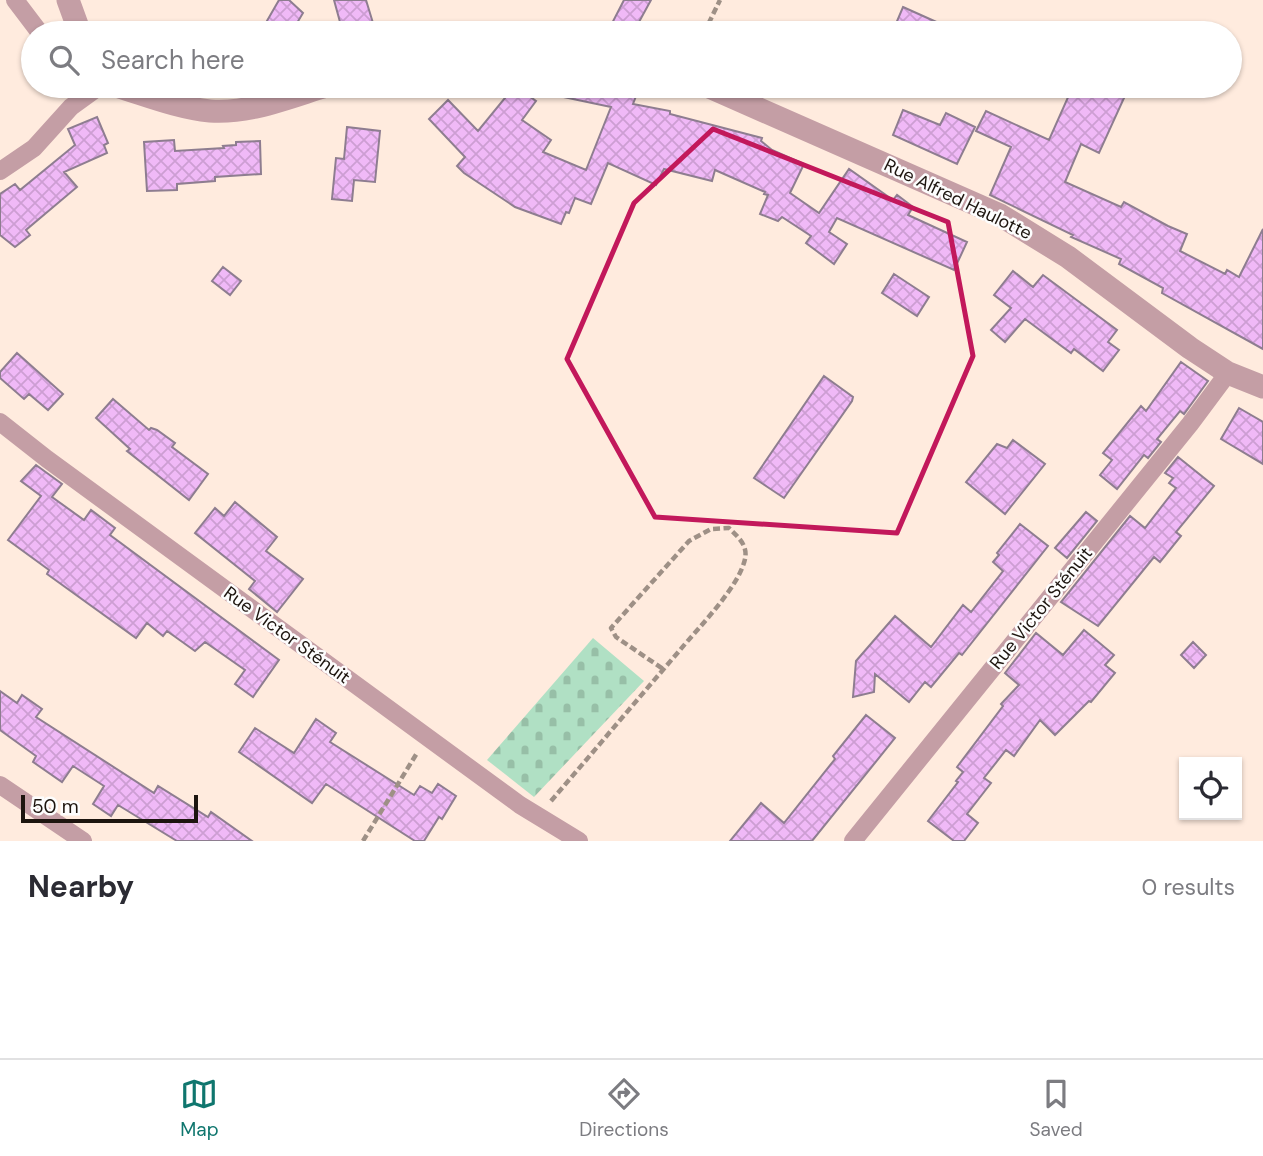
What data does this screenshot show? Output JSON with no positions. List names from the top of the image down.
{
  "streets": {
    "street": ["Rue Alfred Haulotte", "Rue Victor Sténuit"]
  },
  "crossings": [
    ["Rue Alfred Haulotte", "Rue Victor Sténuit"]
  ],
  "scale_bar": "50 m",
  "page": {
    "search": "Search here",
    "scale": "50 m",
    "heading": ["Nearby", "0 results"],
    "nav": ["Map", "Directions", "Saved"]
  }
}
